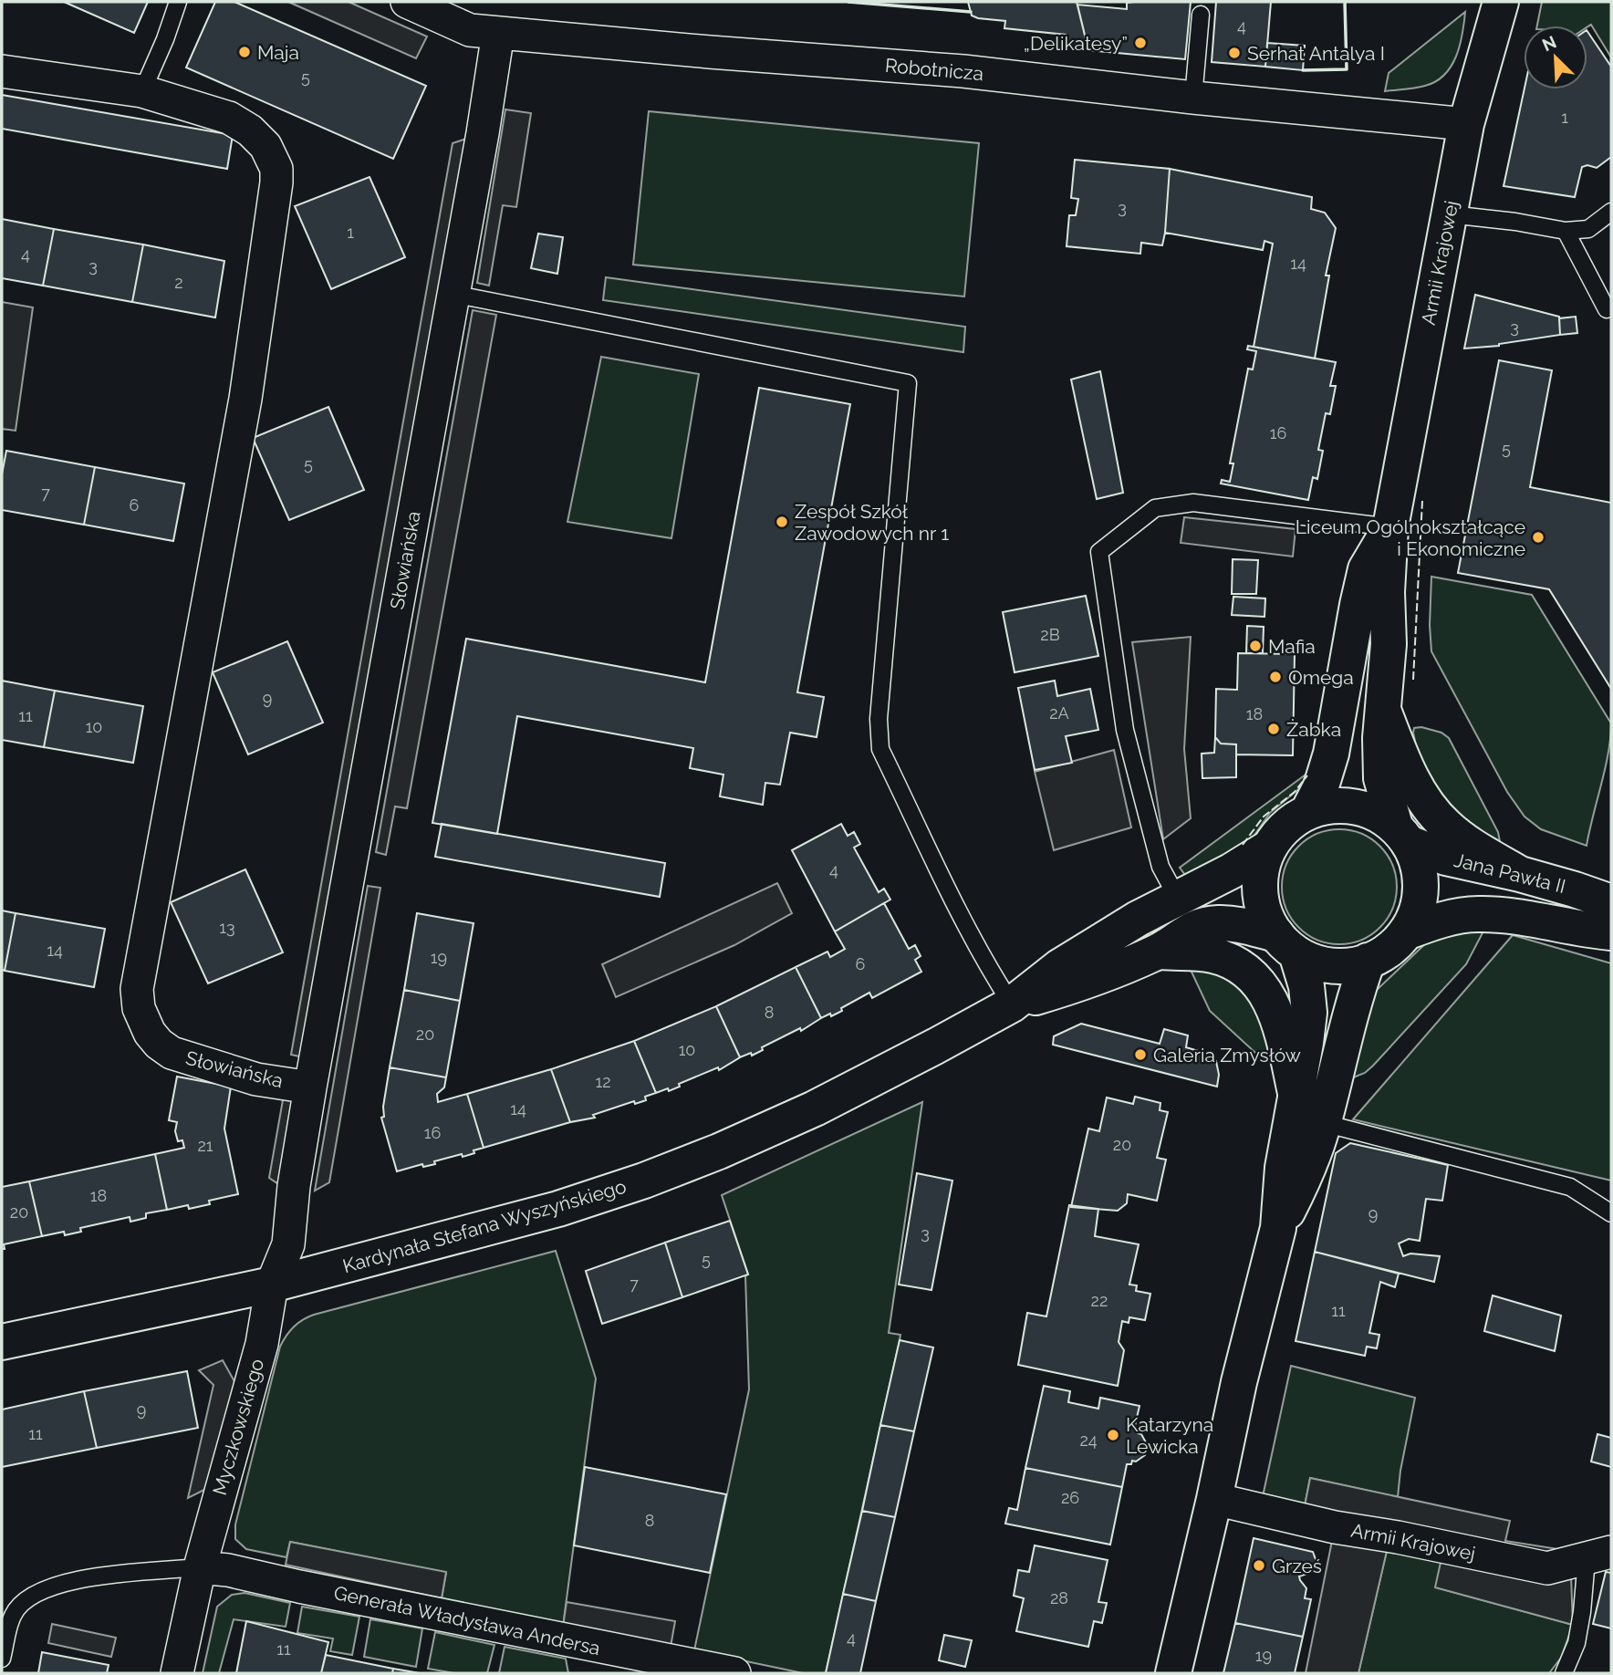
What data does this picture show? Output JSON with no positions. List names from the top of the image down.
{
  "streets": {
    "main road": ["Armii Krajowej", "Jana Pawła II", "Kardynała Stefana Wyszyńskiego"],
    "street": [
      "Robotnicza",
      "Słowiańska",
      "Myczkowskiego",
      "Generała Władysława Andersa"
    ]
  },
  "crossings": [
    ["Robotnicza", "Armii Krajowej"],
    ["Robotnicza", "Słowiańska"],
    ["Armii Krajowej", "Jana Pawła II"],
    ["Armii Krajowej", "Kardynała Stefana Wyszyńskiego"],
    ["Słowiańska", "Kardynała Stefana Wyszyńskiego"],
    ["Słowiańska", "Myczkowskiego"],
    ["Jana Pawła II", "Kardynała Stefana Wyszyńskiego"],
    ["Kardynała Stefana Wyszyńskiego", "Myczkowskiego"],
    ["Myczkowskiego", "Generała Władysława Andersa"]
  ],
  "places": [
    "„Delikatesy”",
    "Maja",
    "Serhat Antalya I",
    "Zespół Szkół Zawodowych nr 1",
    "Liceum Ogólnokształcące i Ekonomiczne",
    "Mafia",
    "Omega",
    "Żabka",
    "Galeria Zmysłów",
    "Katarzyna Lewicka",
    "Grześ"
  ],
  "house_numbers": [
    "4",
    "5",
    "1",
    "3",
    "1",
    "4",
    "14",
    "3",
    "2",
    "3",
    "16",
    "5",
    "5",
    "7",
    "6",
    "2B",
    "9",
    "2A",
    "18",
    "11",
    "10",
    "4",
    "13",
    "14",
    "19",
    "6",
    "8",
    "20",
    "10",
    "12",
    "14",
    "16",
    "20",
    "21",
    "18",
    "20",
    "9",
    "3",
    "5",
    "7",
    "22",
    "11",
    "9",
    "11",
    "24",
    "26",
    "8",
    "28",
    "4",
    "11",
    "19"
  ],
  "north": "top left"
}
